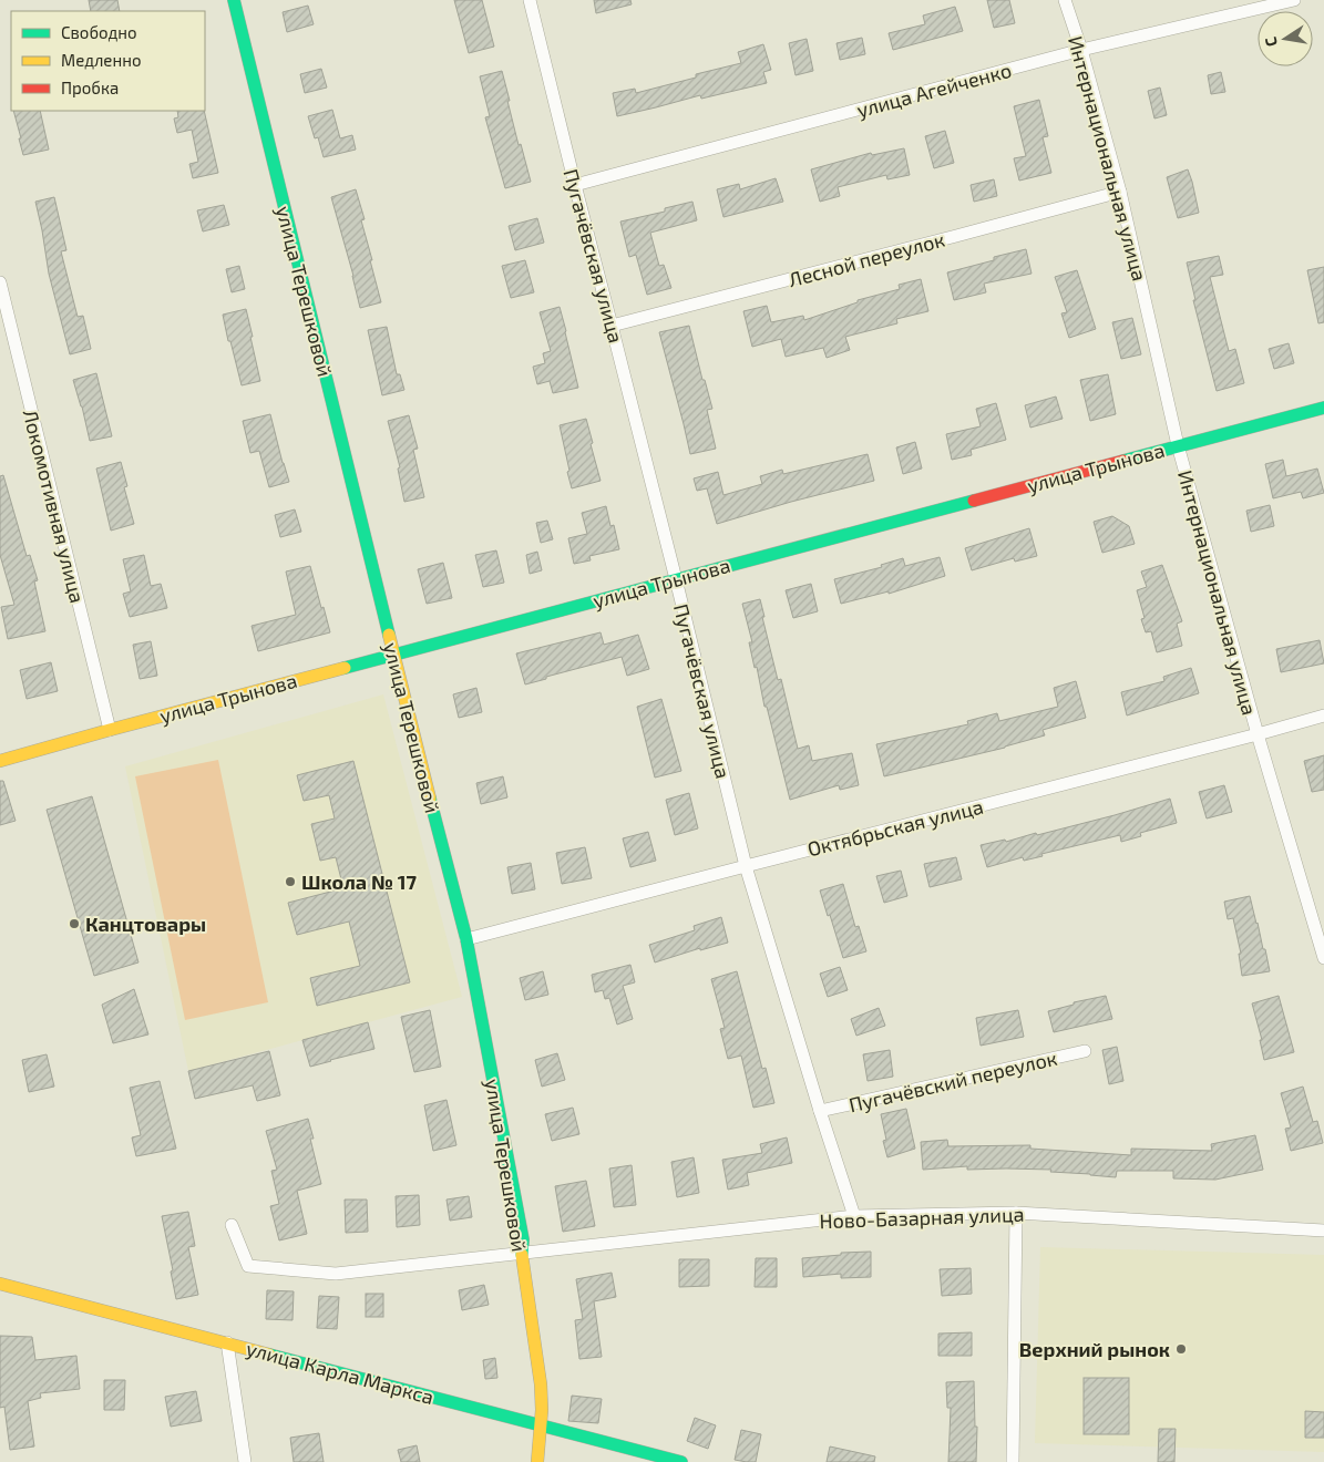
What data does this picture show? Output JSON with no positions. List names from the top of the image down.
{
  "streets": {
    "street": [
      "улица Агейченко",
      "Интернациональная улица",
      "Пугачёвская улица",
      "Лесной переулок",
      "улица Терешковой",
      "улица Трынова",
      "Локомотивная улица",
      "Октябрьская улица",
      "Пугачёвский переулок",
      "Ново-Базарная улица",
      "улица Карла Маркса"
    ]
  },
  "crossings": [
    ["улица Агейченко", "Интернациональная улица"],
    ["улица Агейченко", "Пугачёвская улица"],
    ["Интернациональная улица", "Лесной переулок"],
    ["Интернациональная улица", "улица Трынова"],
    ["Интернациональная улица", "Октябрьская улица"],
    ["Пугачёвская улица", "Лесной переулок"],
    ["Пугачёвская улица", "улица Трынова"],
    ["Пугачёвская улица", "Октябрьская улица"],
    ["Пугачёвская улица", "Пугачёвский переулок"],
    ["Пугачёвская улица", "Ново-Базарная улица"],
    ["улица Терешковой", "улица Трынова"],
    ["улица Терешковой", "Октябрьская улица"],
    ["улица Терешковой", "Ново-Базарная улица"],
    ["улица Терешковой", "улица Карла Маркса"],
    ["улица Трынова", "Локомотивная улица"]
  ],
  "places": ["Школа № 17", "Канцтовары", "Верхний рынок"],
  "legend": ["Свободно", "Медленно", "Пробка"],
  "north": "left"
}
